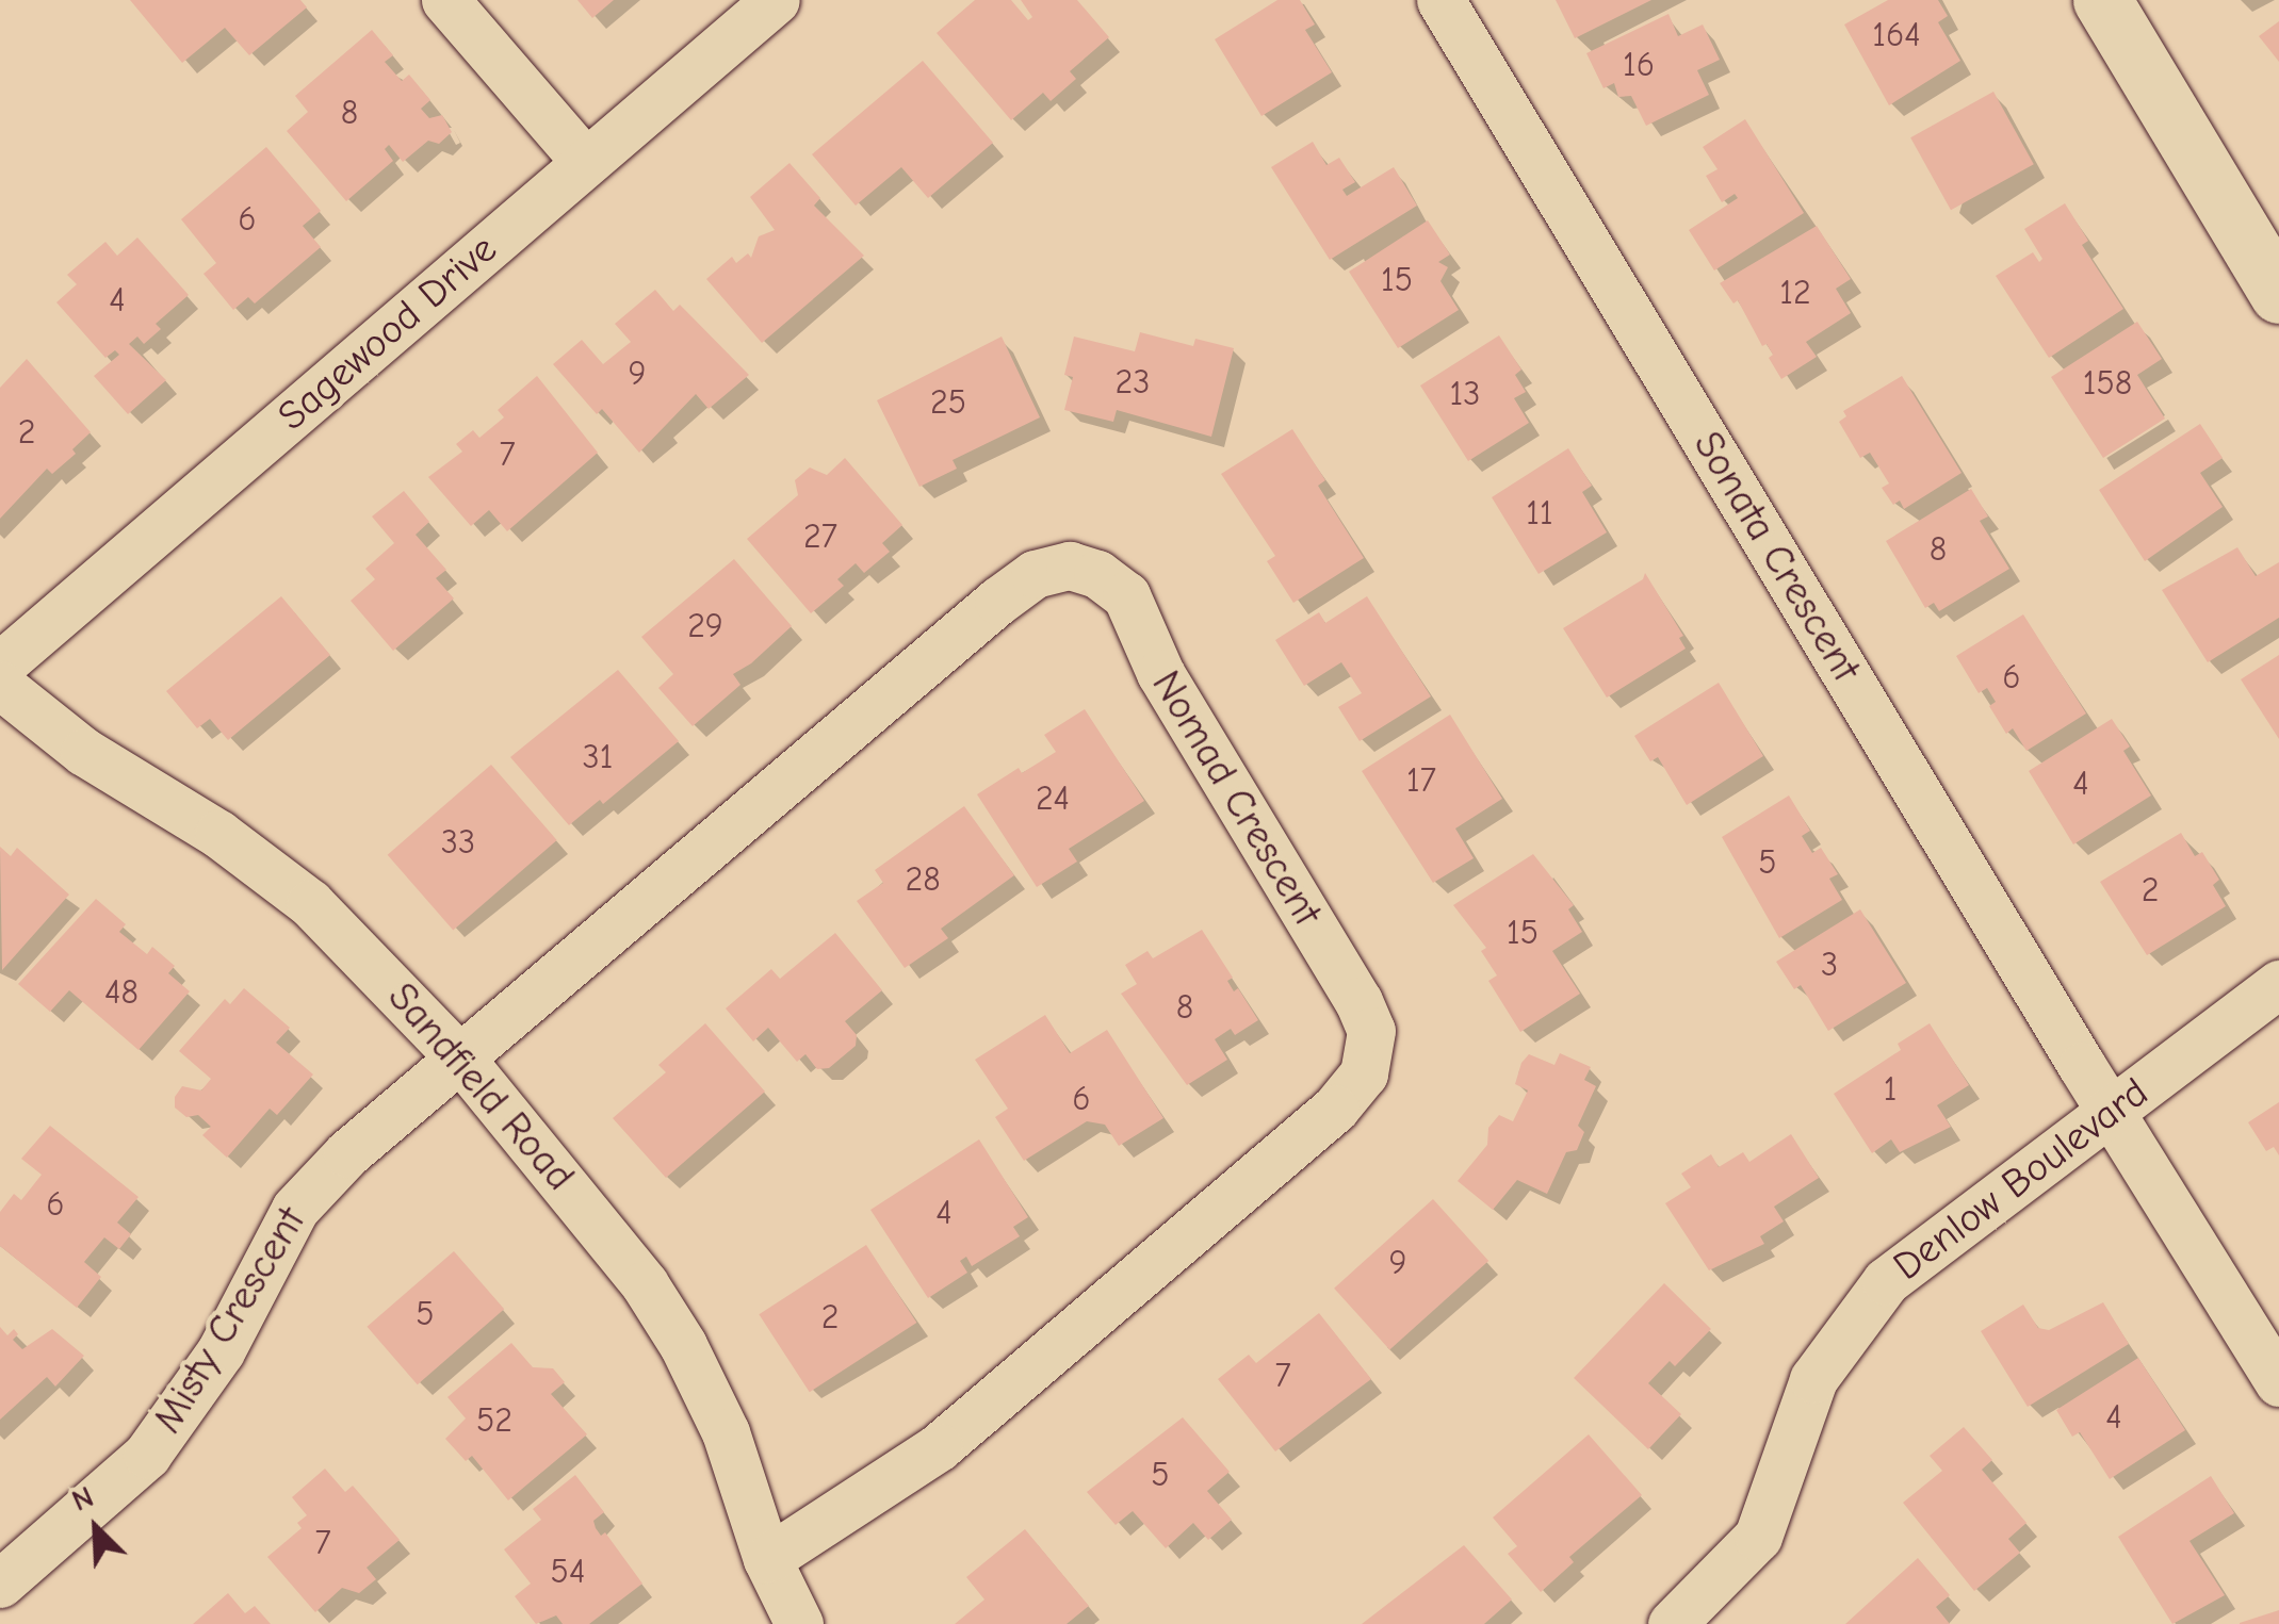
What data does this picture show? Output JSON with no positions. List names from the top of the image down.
{
  "streets": {
    "street": [
      "Sagewood Drive",
      "Sonata Crescent",
      "Nomad Crescent",
      "Sandfield Road",
      "Denlow Boulevard",
      "Misty Crescent"
    ]
  },
  "crossings": [
    ["Sonata Crescent", "Denlow Boulevard"],
    ["Nomad Crescent", "Sandfield Road"],
    ["Nomad Crescent", "Misty Crescent"],
    ["Sandfield Road", "Misty Crescent"]
  ],
  "house_numbers": [
    "164",
    "16",
    "8",
    "6",
    "15",
    "12",
    "4",
    "9",
    "23",
    "158",
    "13",
    "25",
    "2",
    "7",
    "11",
    "27",
    "8",
    "29",
    "6",
    "31",
    "17",
    "4",
    "24",
    "33",
    "5",
    "28",
    "2",
    "15",
    "3",
    "48",
    "8",
    "1",
    "6",
    "6",
    "4",
    "9",
    "5",
    "2",
    "7",
    "4",
    "52",
    "5",
    "7",
    "54"
  ],
  "north": "top left"
}
